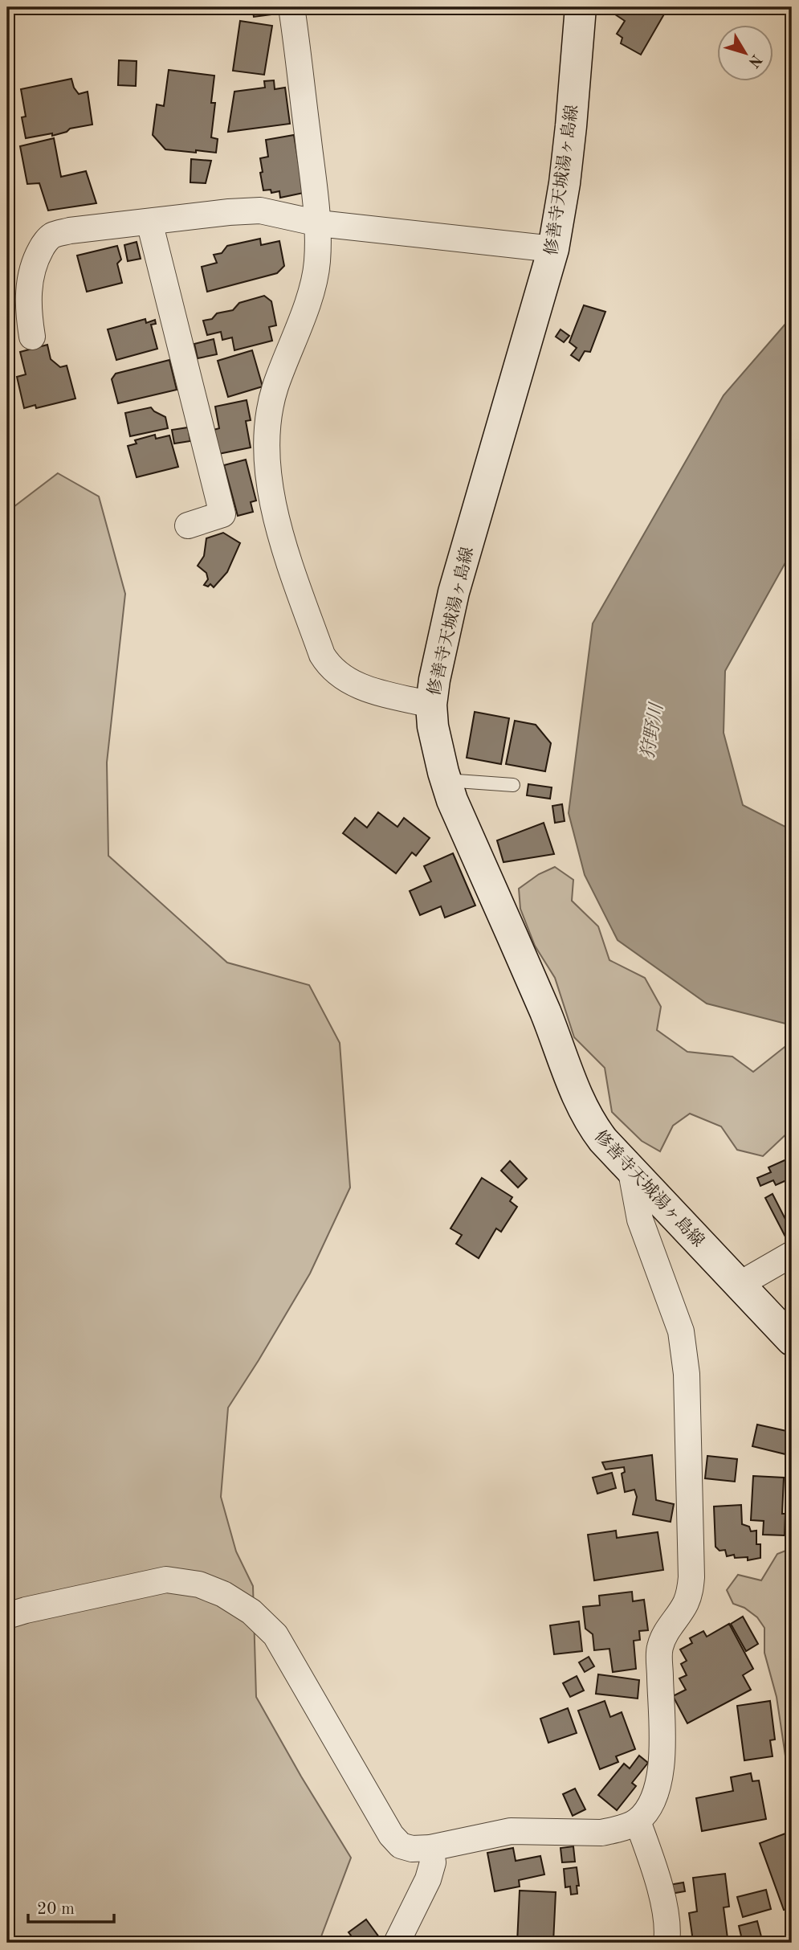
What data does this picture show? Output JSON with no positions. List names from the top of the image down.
{
  "streets": {
    "main road": ["修善寺天城湯ヶ島線"]
  },
  "water": ["狩野川"],
  "scale_bar": "20 m",
  "north": "bottom right"
}
